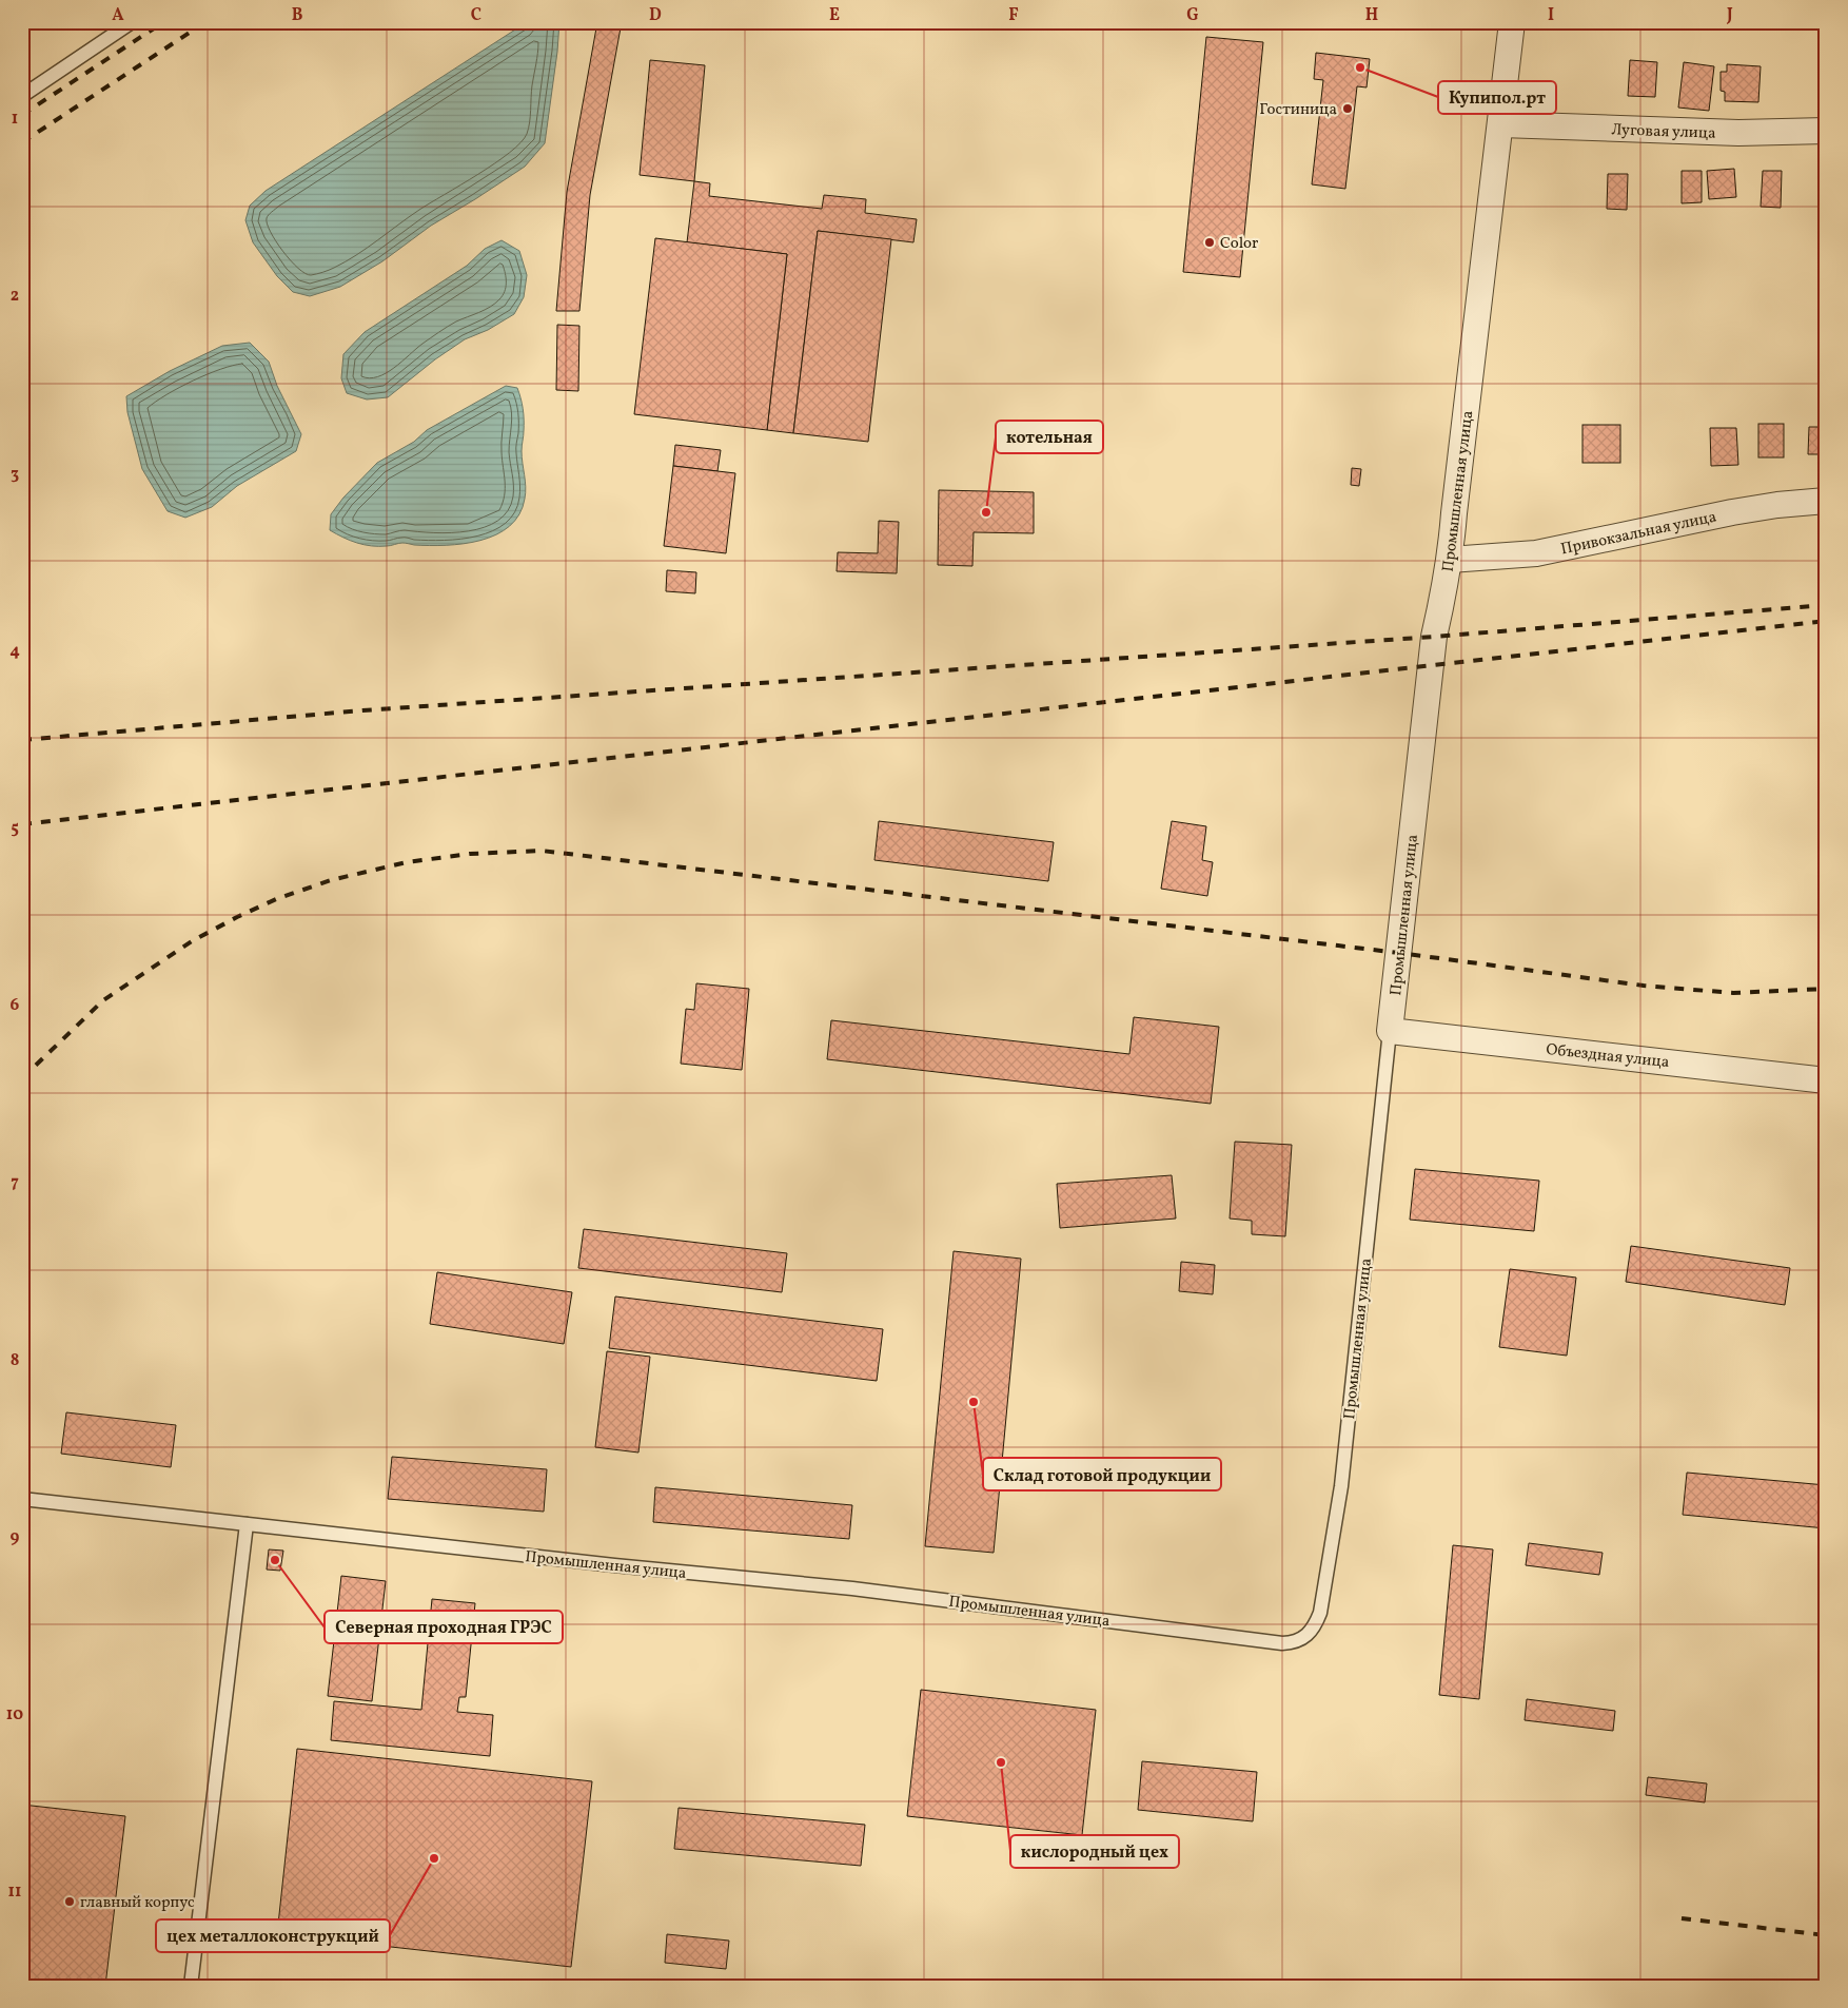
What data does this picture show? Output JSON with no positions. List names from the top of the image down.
{
  "streets": {
    "street": [
      "Луговая улица",
      "Промышленная улица",
      "Привокзальная улица",
      "Объездная улица"
    ]
  },
  "crossings": [
    ["Луговая улица", "Промышленная улица"],
    ["Промышленная улица", "Привокзальная улица"],
    ["Промышленная улица", "Объездная улица"]
  ],
  "places": [
    "Купипол.рт",
    "Гостиница",
    "Color",
    "котельная",
    "Склад готовой продукции",
    "Северная проходная ГРЭС",
    "кислородный цех",
    "цех металлоконструкций",
    "главный корпус"
  ],
  "grid": {
    "columns": [
      "A",
      "B",
      "C",
      "D",
      "E",
      "F",
      "G",
      "H",
      "I",
      "J"
    ],
    "rows": [
      "1",
      "2",
      "3",
      "4",
      "5",
      "6",
      "7",
      "8",
      "9",
      "10",
      "11"
    ]
  }
}
